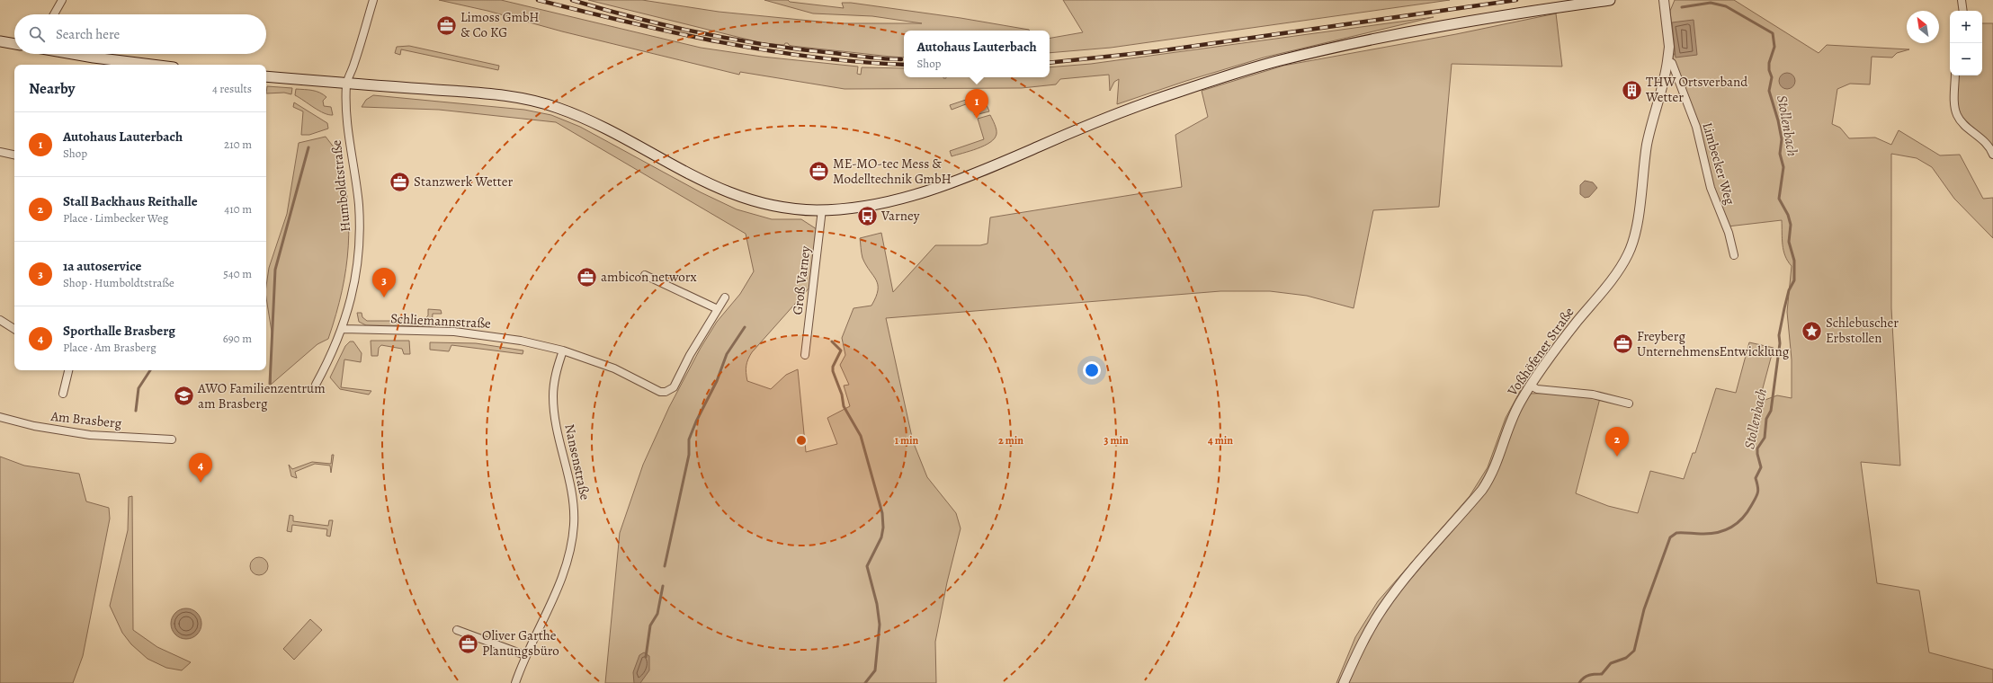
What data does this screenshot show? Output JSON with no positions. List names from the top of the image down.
{
  "streets": {
    "street": [
      "Limbecker Weg",
      "Humboldtstraße",
      "Groß Varney",
      "Schliemannstraße",
      "Voßhöfener Straße",
      "Am Brasberg",
      "Nansenstraße"
    ]
  },
  "crossings": [
    ["Limbecker Weg", "Voßhöfener Straße"],
    ["Humboldtstraße", "Schliemannstraße"],
    ["Schliemannstraße", "Nansenstraße"]
  ],
  "water": ["Stollenbach"],
  "places": {
    "office": [
      "Limoss GmbH & Co KG",
      "ME-MO-tec Mess & Modelltechnik GmbH",
      "Stanzwerk Wetter",
      "ambicon networx",
      "Freyberg UnternehmensEntwicklung",
      "Oliver Garthe Planungsbüro"
    ],
    "building": ["THW Ortsverband Wetter"],
    "bus stop": ["Varney"],
    "place": ["Schlebuscher Erbstollen"],
    "school or university": ["AWO Familienzentrum am Brasberg"]
  },
  "north": "top left",
  "page": {
    "map_buttons": ["+", "−"],
    "search": "Search here",
    "popup": ["Autohaus Lauterbach", "Shop"],
    "heading": ["Nearby", "4 results"],
    "pins": [
      "1",
      "3",
      "2",
      "4"
    ],
    "list": [
      {
        "mark": "1",
        "name": "Autohaus Lauterbach",
        "note": "Shop",
        "value": "210 m"
      },
      {
        "mark": "2",
        "name": "Stall Backhaus Reithalle",
        "note": "Place · Limbecker Weg",
        "value": "410 m"
      },
      {
        "mark": "3",
        "name": "1a autoservice",
        "note": "Shop · Humboldtstraße",
        "value": "540 m"
      },
      {
        "mark": "4",
        "name": "Sporthalle Brasberg",
        "note": "Place · Am Brasberg",
        "value": "690 m"
      }
    ]
  },
  "rings": [
    "1 min",
    "2 min",
    "3 min",
    "4 min"
  ]
}
